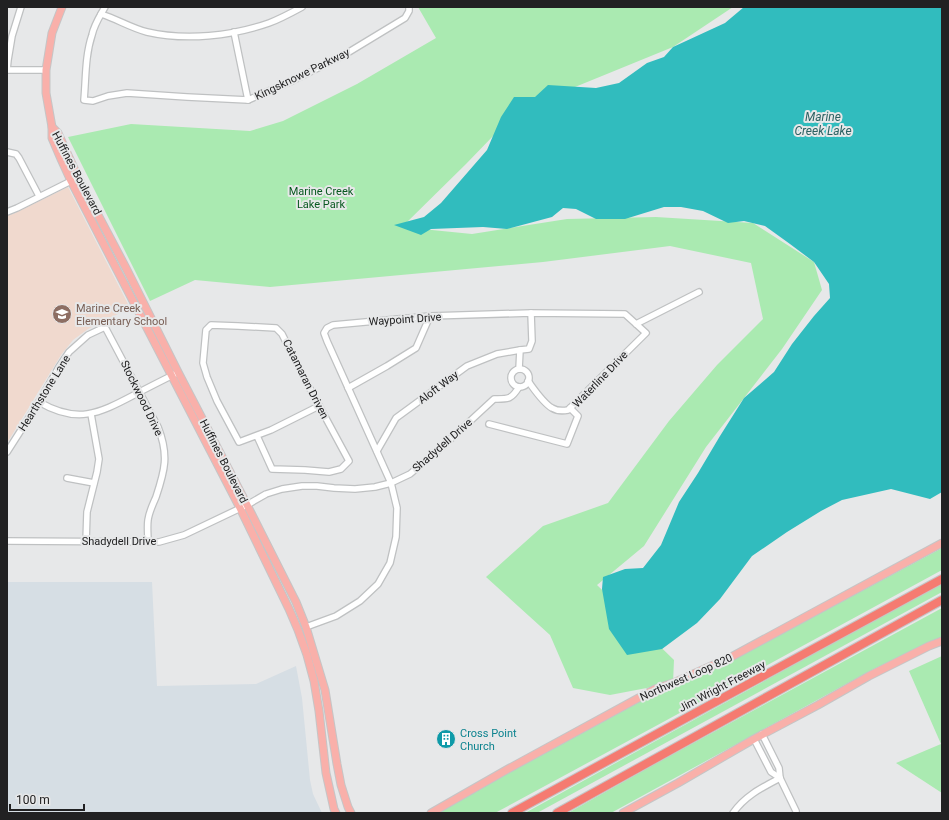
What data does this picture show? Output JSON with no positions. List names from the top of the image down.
{
  "streets": {
    "highway": ["Jim Wright Freeway"],
    "main road": ["Huffines Boulevard", "Northwest Loop 820"],
    "street": [
      "Kingsknowe Parkway",
      "Waypoint Drive",
      "Catamaran Driven",
      "Waterline Drive",
      "Aloft Way",
      "Hearthstone Lane",
      "Stockwood Drive",
      "Shadydell Drive"
    ]
  },
  "crossings": [
    ["Huffines Boulevard", "Waypoint Drive"],
    ["Huffines Boulevard", "Catamaran Driven"],
    ["Huffines Boulevard", "Shadydell Drive"],
    ["Waypoint Drive", "Waterline Drive"],
    ["Waypoint Drive", "Aloft Way"],
    ["Waypoint Drive", "Shadydell Drive"],
    ["Hearthstone Lane", "Stockwood Drive"],
    ["Stockwood Drive", "Shadydell Drive"]
  ],
  "water": ["Marine Creek Lake"],
  "parks": ["Marine Creek Lake Park"],
  "places": {
    "school or university": ["Marine Creek Elementary School"],
    "building": ["Cross Point Church"]
  },
  "scale_bar": "100 m"
}
